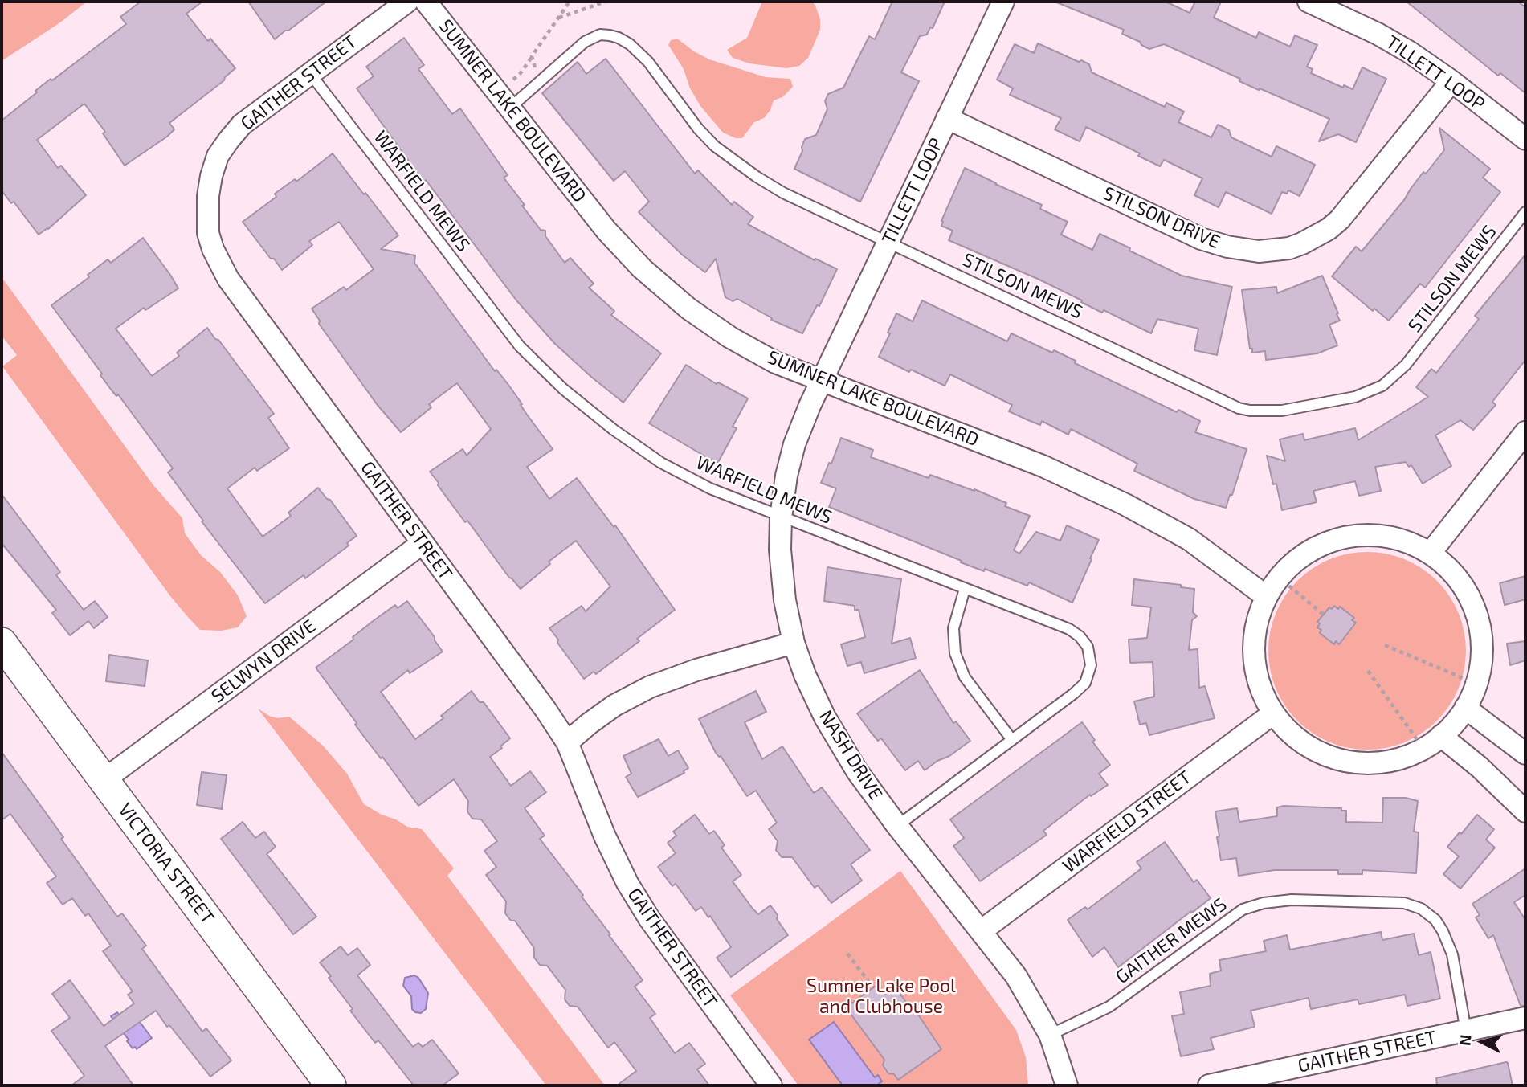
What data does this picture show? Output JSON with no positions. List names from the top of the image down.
{
  "streets": {
    "street": [
      "TILLETT LOOP",
      "GAITHER STREET",
      "SUMNER LAKE BOULEVARD",
      "STILSON DRIVE",
      "SELWYN DRIVE",
      "NASH DRIVE",
      "WARFIELD STREET",
      "VICTORIA STREET"
    ],
    "lane": ["WARFIELD MEWS", "STILSON MEWS", "GAITHER MEWS"]
  },
  "crossings": [
    ["TILLETT LOOP", "SUMNER LAKE BOULEVARD"],
    ["TILLETT LOOP", "STILSON DRIVE"],
    ["TILLETT LOOP", "STILSON MEWS"],
    ["TILLETT LOOP", "NASH DRIVE"],
    ["GAITHER STREET", "WARFIELD MEWS"],
    ["GAITHER STREET", "SELWYN DRIVE"],
    ["GAITHER STREET", "GAITHER MEWS"],
    ["SUMNER LAKE BOULEVARD", "STILSON MEWS"],
    ["SUMNER LAKE BOULEVARD", "NASH DRIVE"],
    ["WARFIELD MEWS", "NASH DRIVE"],
    ["SELWYN DRIVE", "VICTORIA STREET"],
    ["NASH DRIVE", "WARFIELD STREET"],
    ["NASH DRIVE", "GAITHER MEWS"]
  ],
  "parks": ["Sumner Lake Pool and Clubhouse"],
  "north": "left"
}
